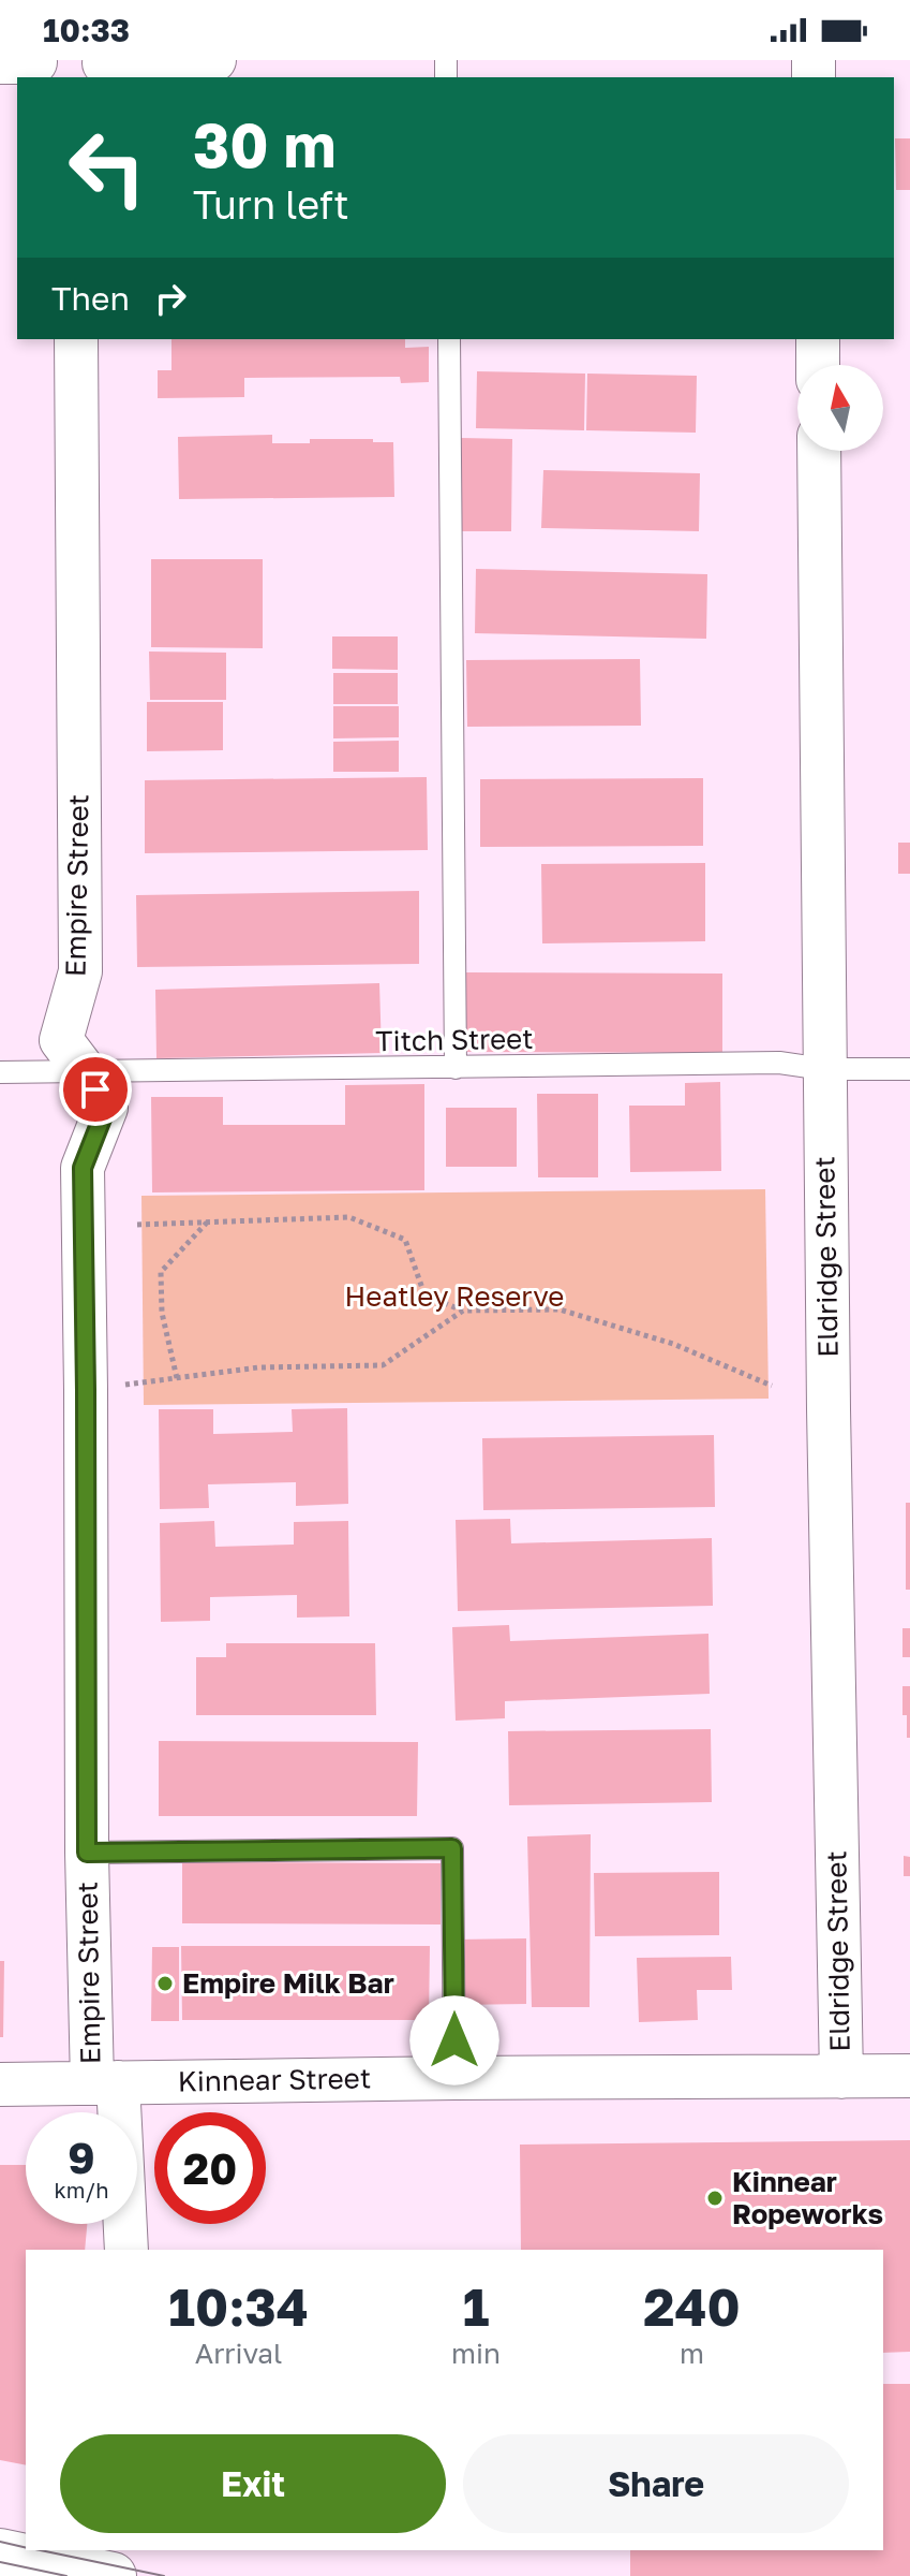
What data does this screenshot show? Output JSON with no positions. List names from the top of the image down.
{
  "streets": {
    "street": ["Empire Street", "Eldridge Street", "Kinnear Street"],
    "lane": ["Titch Street"]
  },
  "crossings": [
    ["Empire Street", "Titch Street"],
    ["Empire Street", "Kinnear Street"],
    ["Titch Street", "Eldridge Street"],
    ["Eldridge Street", "Kinnear Street"]
  ],
  "parks": ["Heatley Reserve"],
  "places": ["Empire Milk Bar", "Kinnear Ropeworks"],
  "north": "top",
  "page": {
    "status": "10:33",
    "turn": ["30 m", "Turn left"],
    "then": "Then",
    "speed": "9 km/h",
    "limit": "20",
    "eta": [
      "10:34",
      "Arrival",
      "1",
      "min",
      "240",
      "m"
    ],
    "buttons": ["Exit", "Share"]
  }
}
